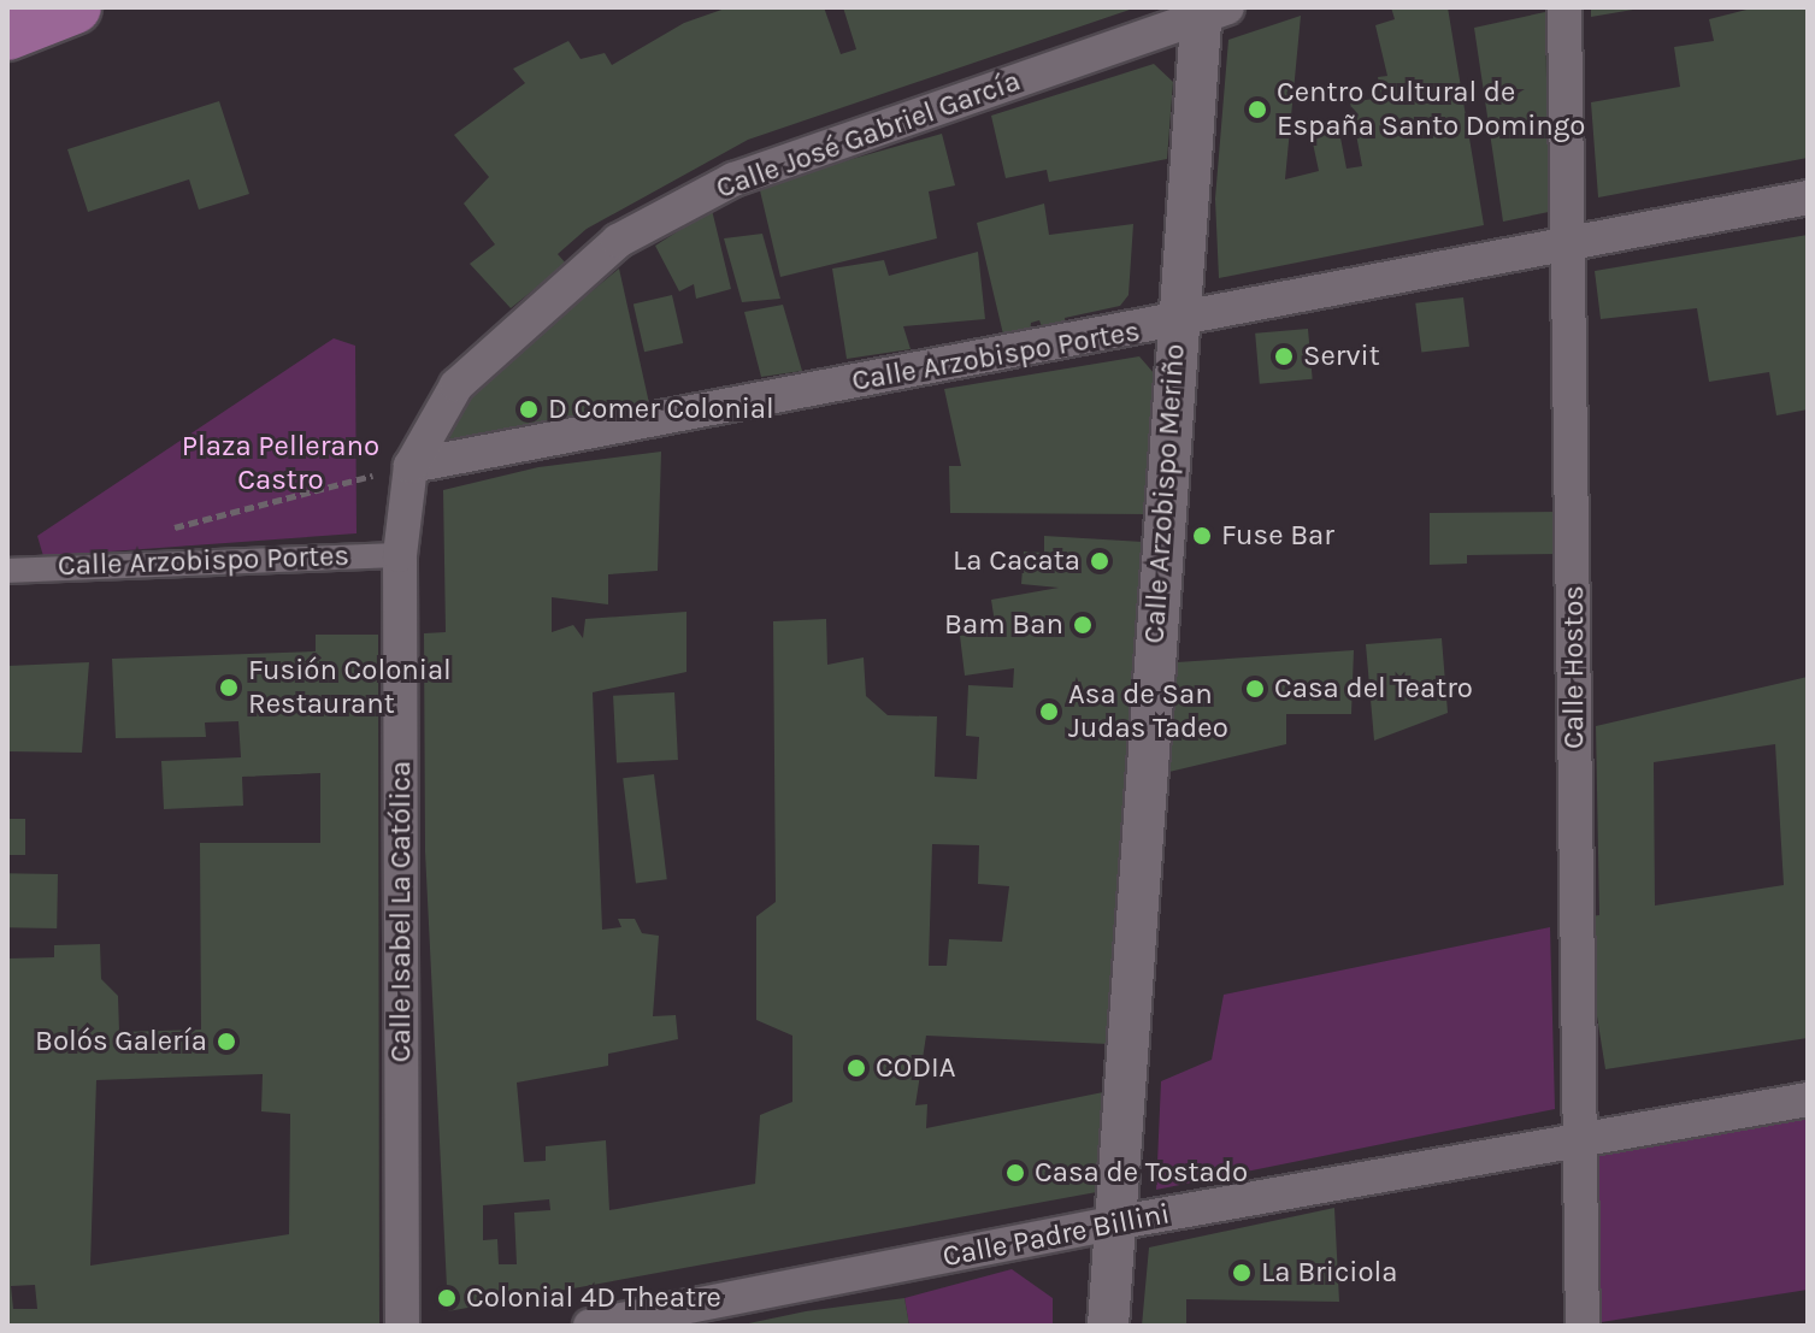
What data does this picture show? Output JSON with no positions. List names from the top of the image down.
{
  "streets": {
    "street": [
      "Calle José Gabriel García",
      "Calle Arzobispo Portes",
      "Calle Arzobispo Meriño",
      "Calle Hostos",
      "Calle Isabel La Católica",
      "Calle Padre Billini"
    ]
  },
  "crossings": [
    ["Calle José Gabriel García", "Calle Arzobispo Portes"],
    ["Calle José Gabriel García", "Calle Arzobispo Meriño"],
    ["Calle José Gabriel García", "Calle Isabel La Católica"],
    ["Calle Arzobispo Portes", "Calle Arzobispo Meriño"],
    ["Calle Arzobispo Portes", "Calle Hostos"],
    ["Calle Arzobispo Portes", "Calle Isabel La Católica"],
    ["Calle Arzobispo Meriño", "Calle Padre Billini"],
    ["Calle Hostos", "Calle Padre Billini"]
  ],
  "parks": ["Plaza Pellerano Castro"],
  "places": [
    "Centro Cultural de España Santo Domingo",
    "Servit",
    "D Comer Colonial",
    "Fuse Bar",
    "La Cacata",
    "Bam Ban",
    "Fusión Colonial Restaurant",
    "Casa del Teatro",
    "Asa de San Judas Tadeo",
    "Bolós Galería",
    "CODIA",
    "Casa de Tostado",
    "La Briciola",
    "Colonial 4D Theatre"
  ]
}
